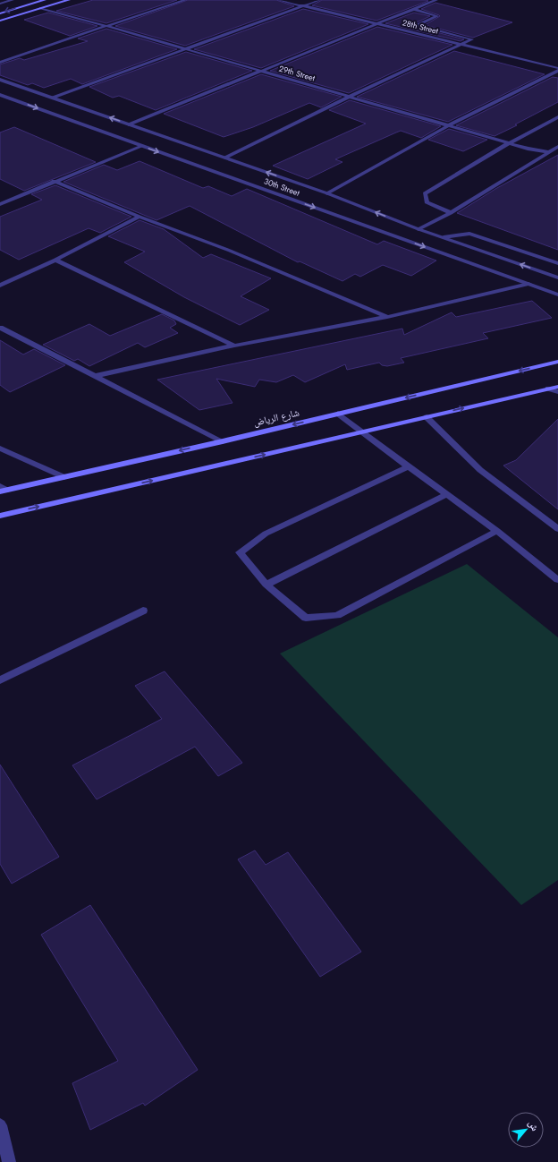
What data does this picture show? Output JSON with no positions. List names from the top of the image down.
{
  "streets": {
    "main road": ["شارع الرياض"],
    "street": ["28th Street", "29th Street", "30th Street"]
  },
  "north": "top right"
}
